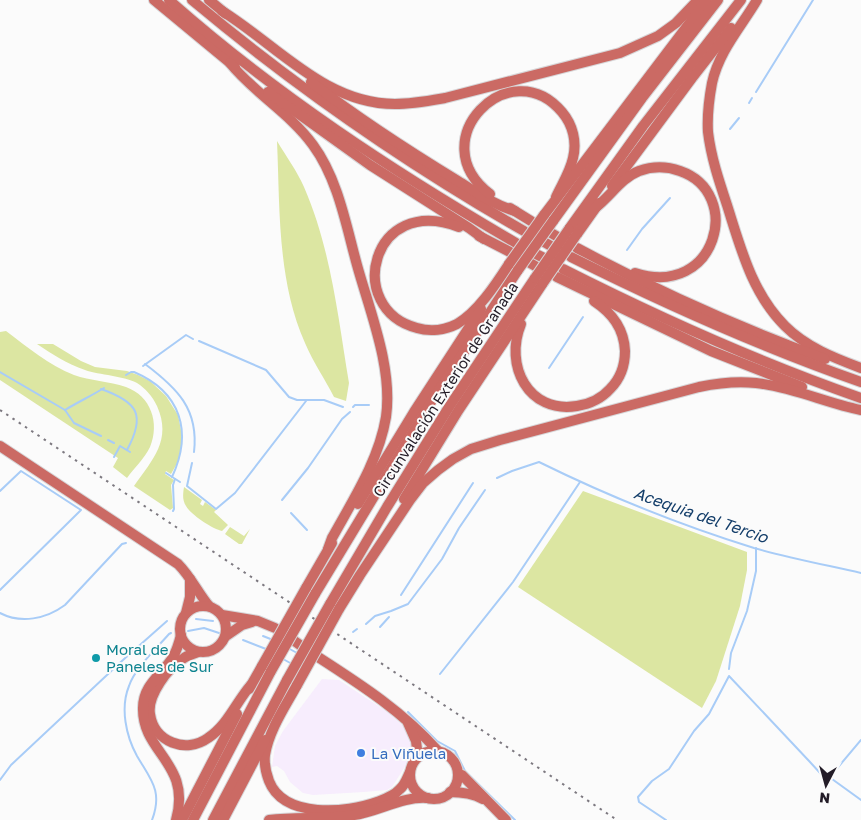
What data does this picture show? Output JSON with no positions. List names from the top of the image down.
{
  "streets": {
    "highway": ["Circunvalación Exterior de Granada"]
  },
  "water": ["Acequia del Tercio"],
  "places": ["Moral de Paneles de Sur", "La Viñuela"],
  "north": "bottom"
}
